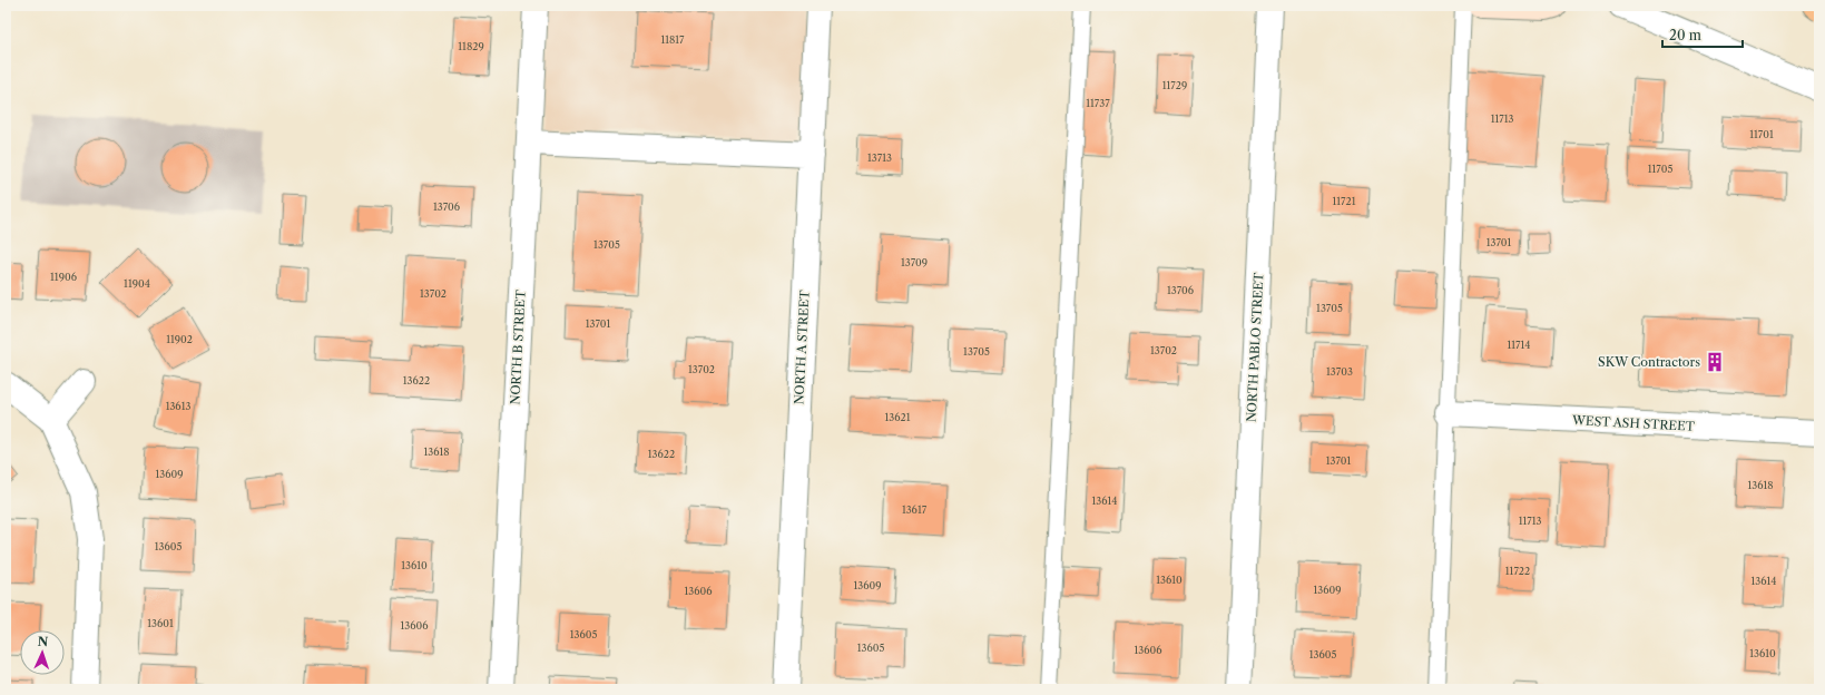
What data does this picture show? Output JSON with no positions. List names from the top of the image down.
{
  "streets": {
    "street": [
      "NORTH B STREET",
      "NORTH A STREET",
      "NORTH PABLO STREET",
      "WEST ASH STREET"
    ]
  },
  "places": {
    "building": ["SKW Contractors"]
  },
  "house_numbers": [
    "11817",
    "11829",
    "11729",
    "11737",
    "11713",
    "11701",
    "13713",
    "11705",
    "11721",
    "13706",
    "13701",
    "13705",
    "13709",
    "11906",
    "11904",
    "13706",
    "13702",
    "13705",
    "13701",
    "11902",
    "11714",
    "13702",
    "13705",
    "13702",
    "13703",
    "13622",
    "13613",
    "13621",
    "13618",
    "13622",
    "13701",
    "13609",
    "13618",
    "13614",
    "13617",
    "11713",
    "13605",
    "13610",
    "11722",
    "13610",
    "13614",
    "13609",
    "13609",
    "13606",
    "13601",
    "13606",
    "13605",
    "13605",
    "13606",
    "13610",
    "13605"
  ],
  "scale_bar": "20 m",
  "north": "top"
}
